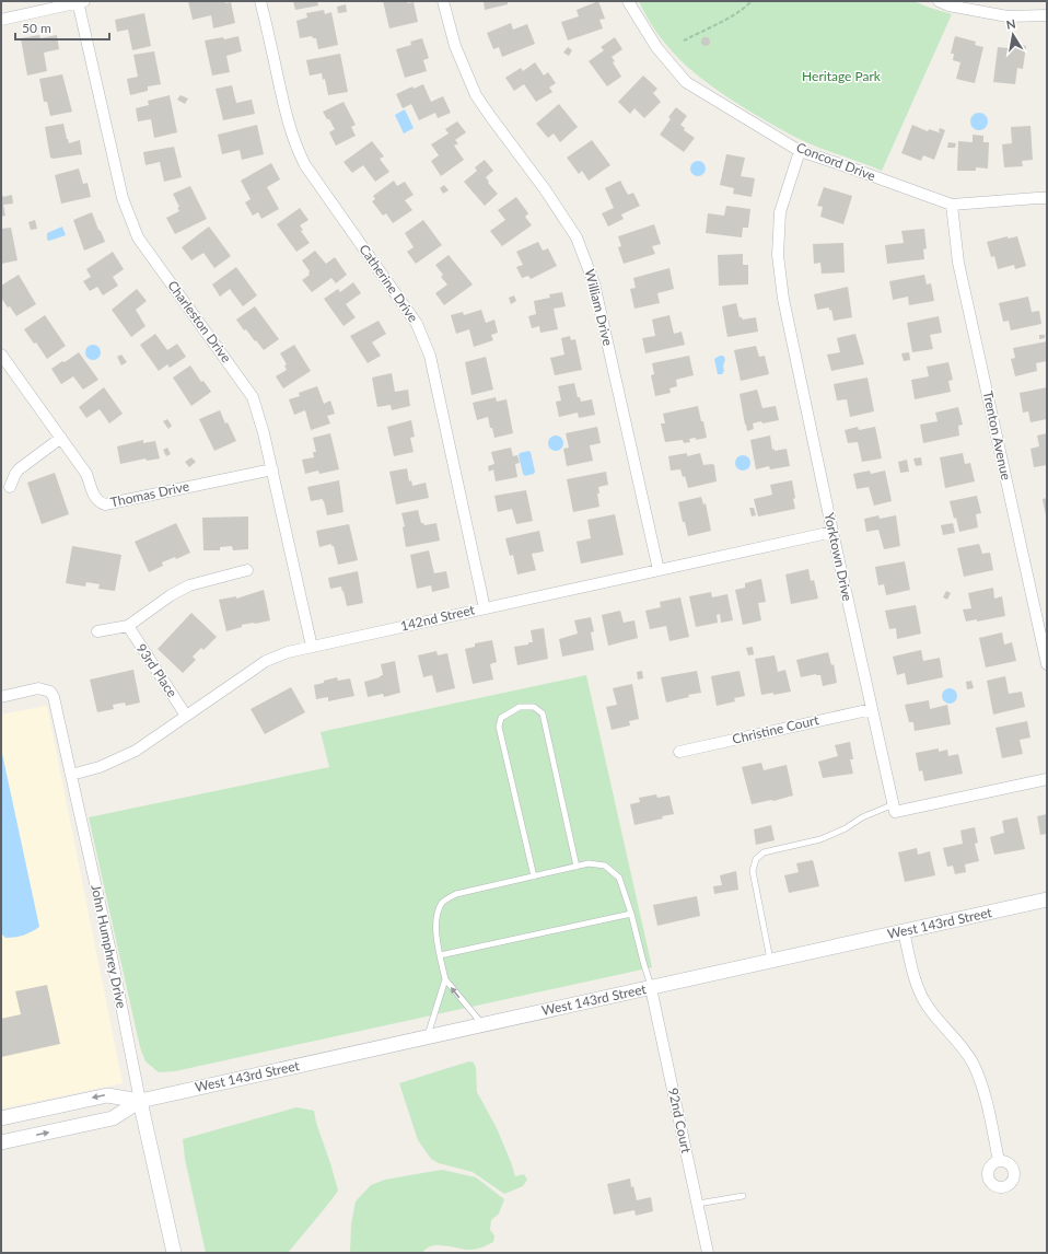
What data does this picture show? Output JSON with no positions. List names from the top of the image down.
{
  "streets": {
    "main road": ["West 143rd Street", "John Humphrey Drive"],
    "street": [
      "Concord Drive",
      "Catherine Drive",
      "William Drive",
      "Charleston Drive",
      "Trenton Avenue",
      "Thomas Drive",
      "Yorktown Drive",
      "142nd Street",
      "93rd Place",
      "Christine Court",
      "92nd Court"
    ]
  },
  "crossings": [
    ["Concord Drive", "Trenton Avenue"],
    ["Concord Drive", "Yorktown Drive"],
    ["Catherine Drive", "142nd Street"],
    ["William Drive", "142nd Street"],
    ["Charleston Drive", "Thomas Drive"],
    ["Charleston Drive", "142nd Street"],
    ["Yorktown Drive", "142nd Street"],
    ["Yorktown Drive", "Christine Court"],
    ["142nd Street", "93rd Place"],
    ["142nd Street", "John Humphrey Drive"],
    ["West 143rd Street", "John Humphrey Drive"],
    ["West 143rd Street", "92nd Court"]
  ],
  "parks": ["Heritage Park"],
  "scale_bar": "50 m",
  "north": "top"
}
